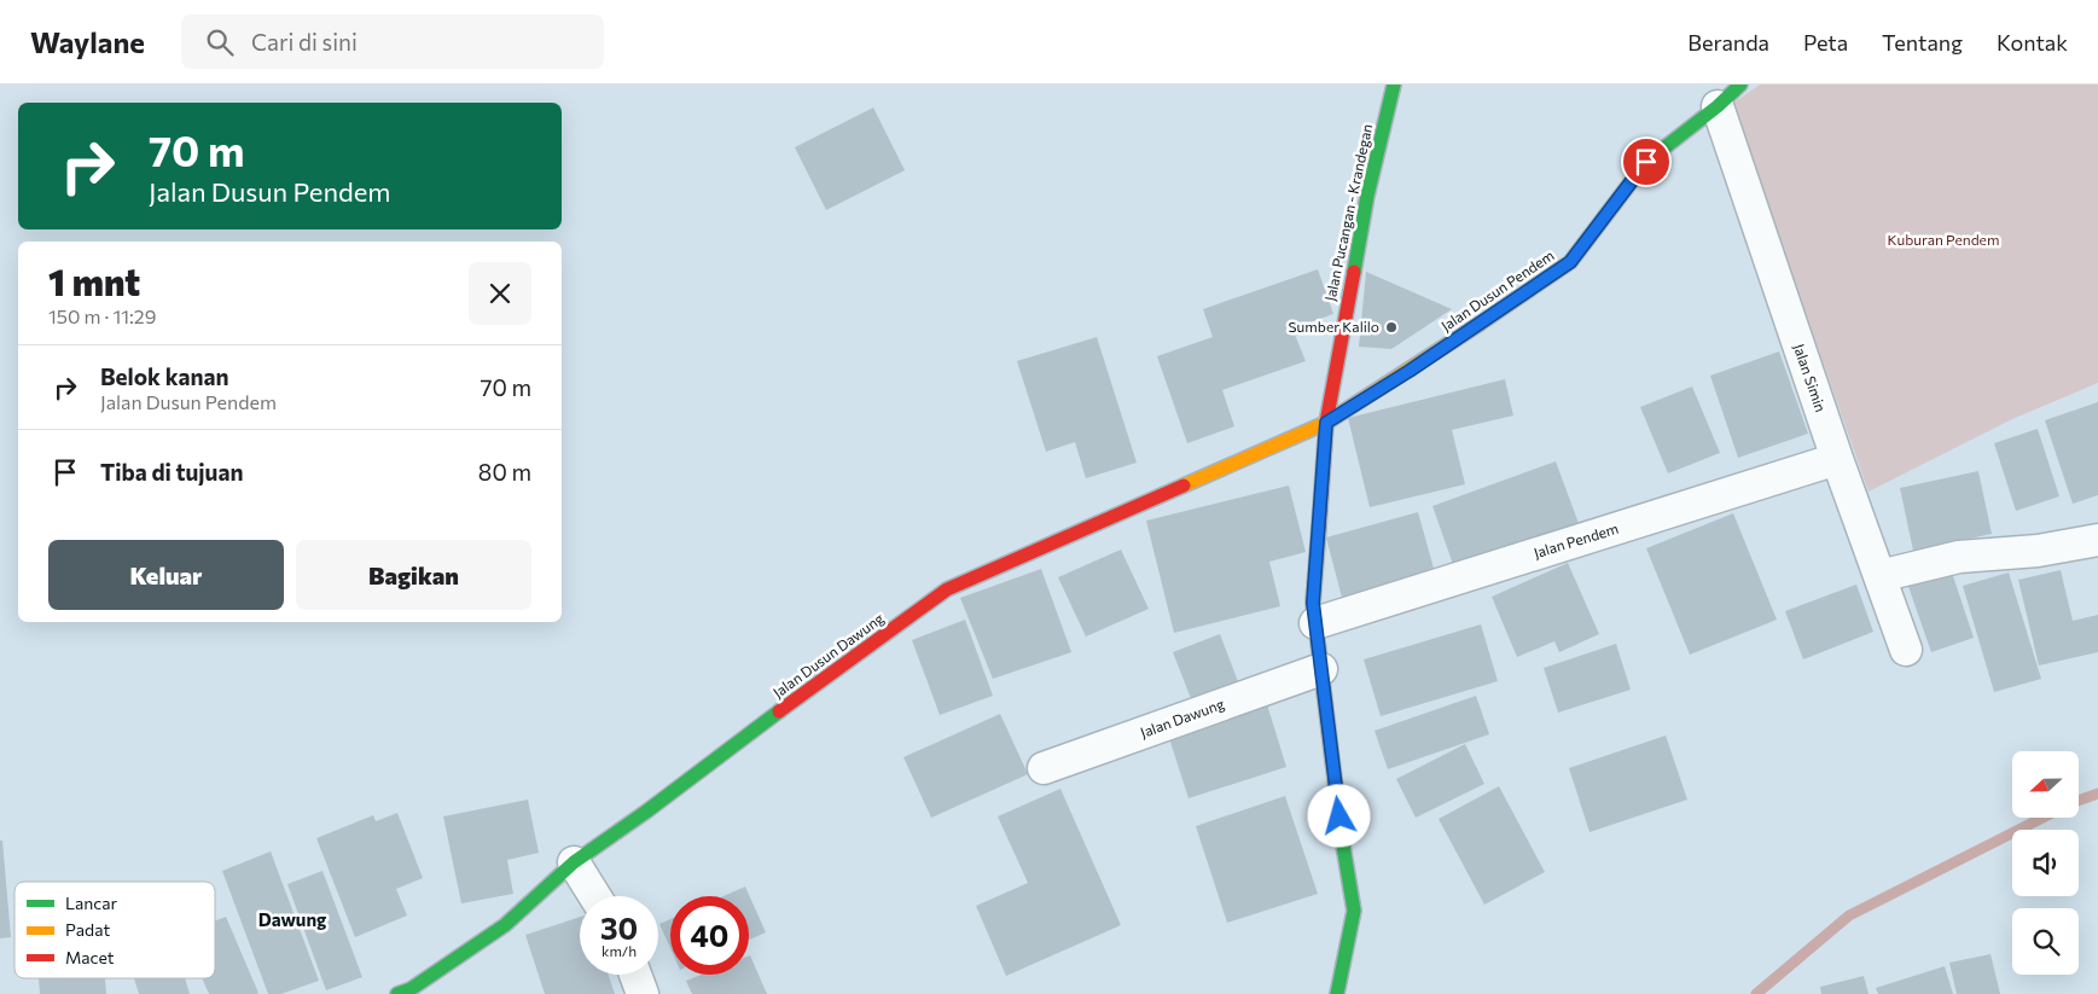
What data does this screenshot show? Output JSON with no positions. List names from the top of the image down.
{
  "streets": {
    "street": [
      "Jalan Pucangan - Krandegan",
      "Jalan Dusun Pendem",
      "Jalan Simin",
      "Jalan Pendem",
      "Jalan Dusun Dawung",
      "Jalan Dawung"
    ]
  },
  "crossings": [
    ["Jalan Pucangan - Krandegan", "Jalan Dusun Pendem"],
    ["Jalan Pucangan - Krandegan", "Jalan Pendem"],
    ["Jalan Pucangan - Krandegan", "Jalan Dusun Dawung"],
    ["Jalan Pucangan - Krandegan", "Jalan Dawung"],
    ["Jalan Dusun Pendem", "Jalan Simin"],
    ["Jalan Dusun Pendem", "Jalan Dusun Dawung"],
    ["Jalan Simin", "Jalan Pendem"]
  ],
  "districts": ["Dawung"],
  "parks": ["Kuburan Pendem"],
  "places": ["Sumber Kalilo"],
  "legend": ["Lancar", "Padat", "Macet"],
  "north": "left",
  "page": {
    "header": "Waylane",
    "search": "Cari di sini",
    "nav": [
      "Beranda",
      "Peta",
      "Tentang",
      "Kontak"
    ],
    "turn": ["70 m", "Jalan Dusun Pendem"],
    "heading": ["1 mnt", "150 m · 11:29"],
    "list": [
      {
        "name": "Belok kanan",
        "note": "Jalan Dusun Pendem",
        "value": "70 m"
      },
      {
        "name": "Tiba di tujuan",
        "value": "80 m"
      }
    ],
    "buttons": ["Keluar", "Bagikan"],
    "speed": "30 km/h",
    "limit": "40"
  }
}
